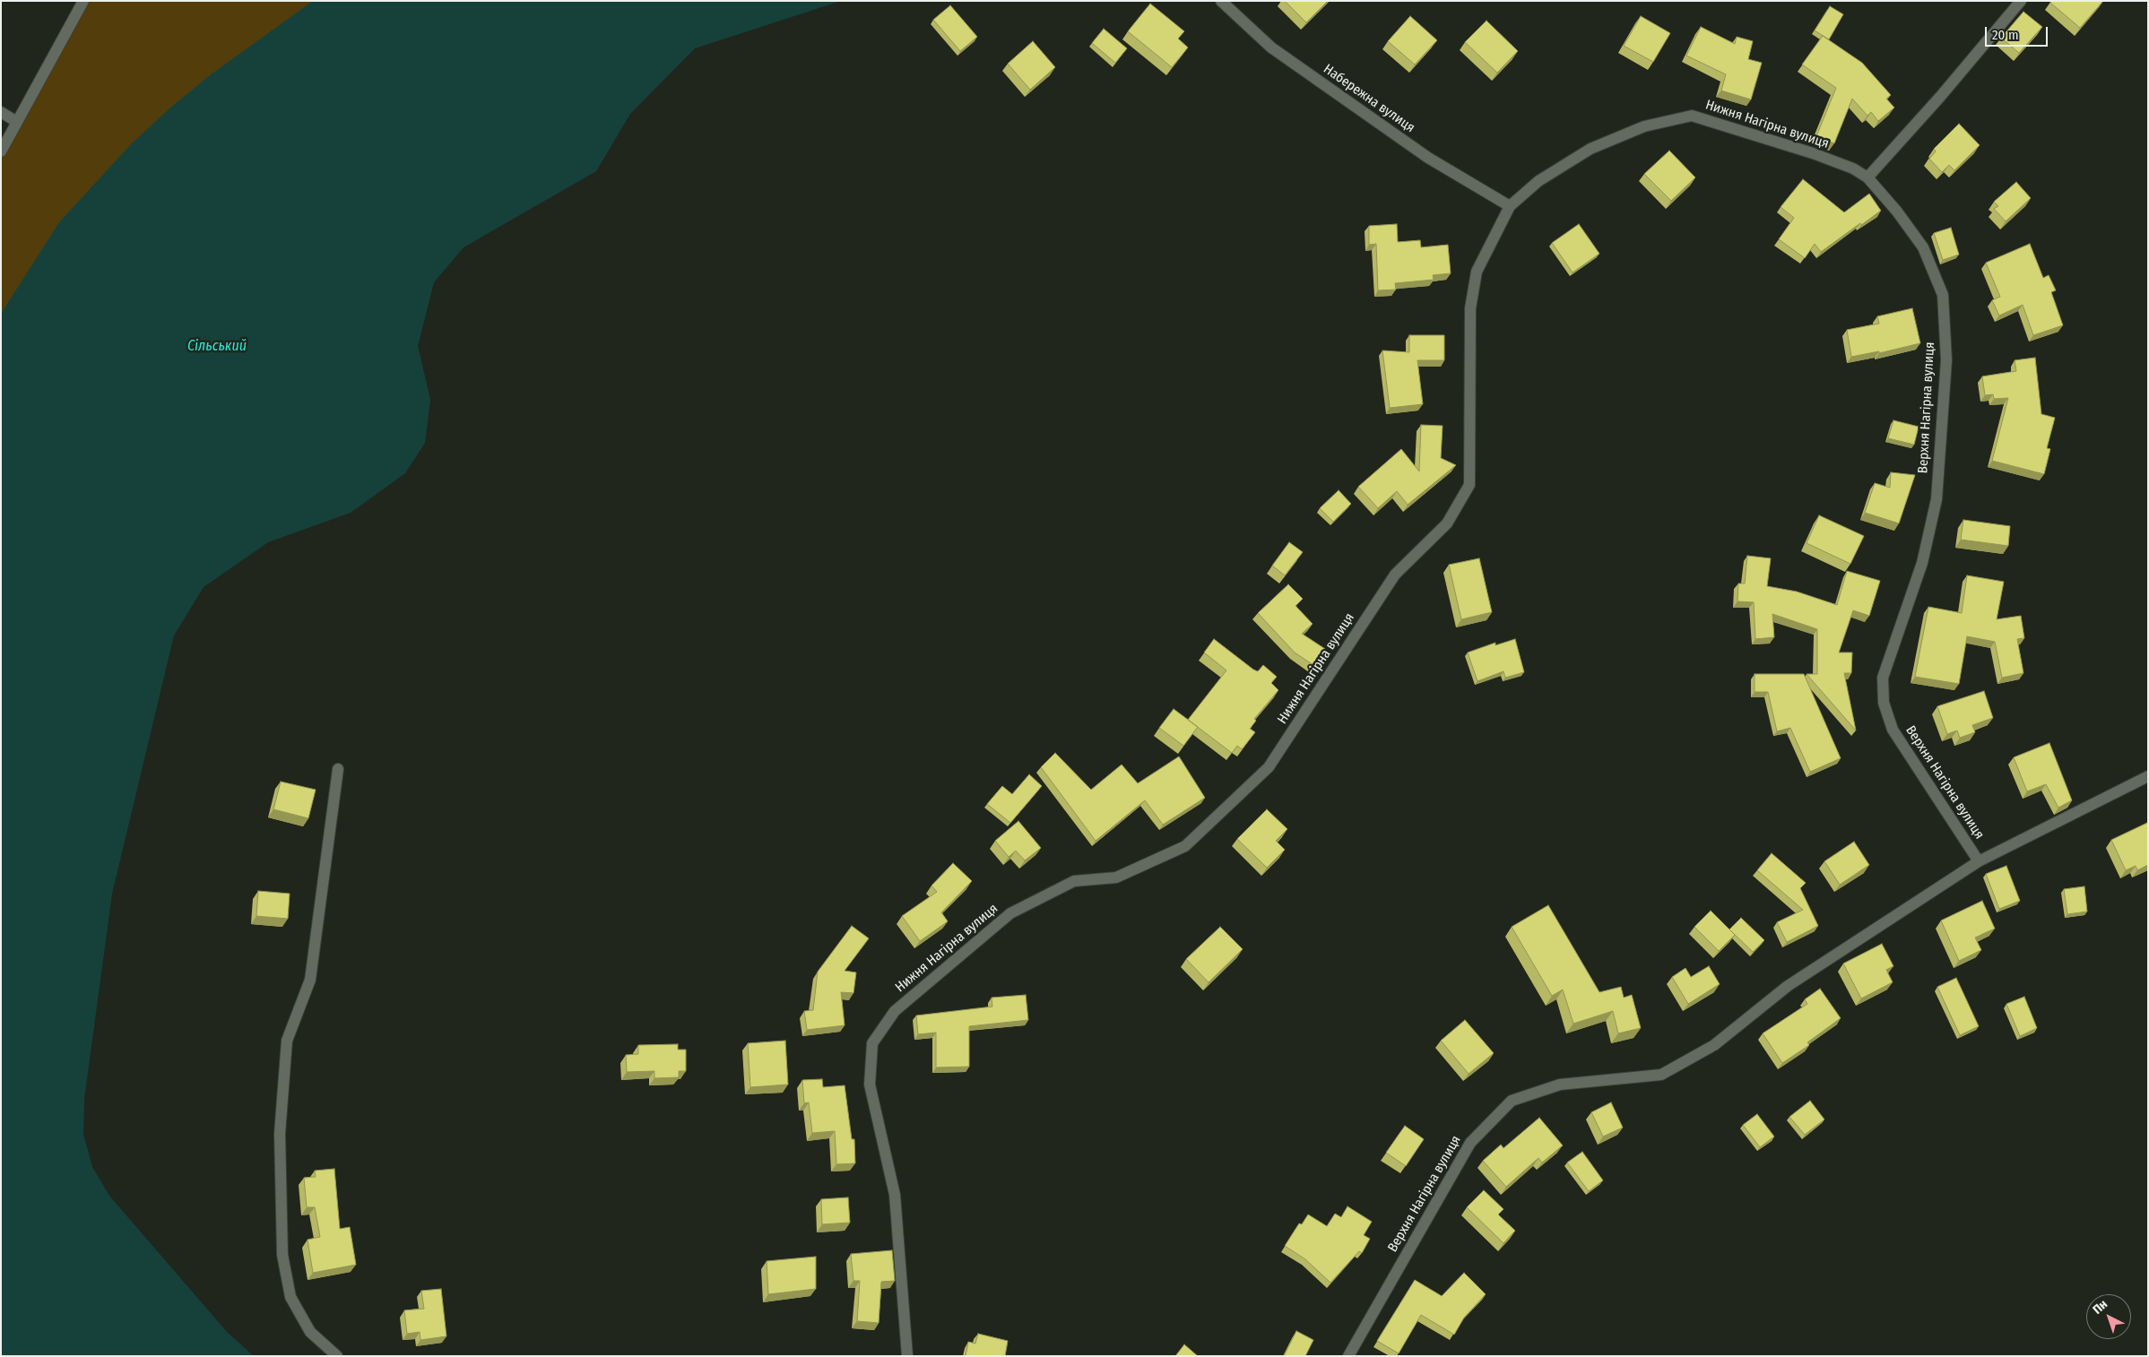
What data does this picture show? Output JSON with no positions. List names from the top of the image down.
{
  "streets": {
    "street": ["Набережна вулиця", "Нижня Нагірна вулиця", "Верхня Нагірна вулиця"]
  },
  "crossings": [
    ["Набережна вулиця", "Нижня Нагірна вулиця"],
    ["Нижня Нагірна вулиця", "Верхня Нагірна вулиця"]
  ],
  "water": ["Сільський"],
  "scale_bar": "20 m",
  "north": "top left"
}
